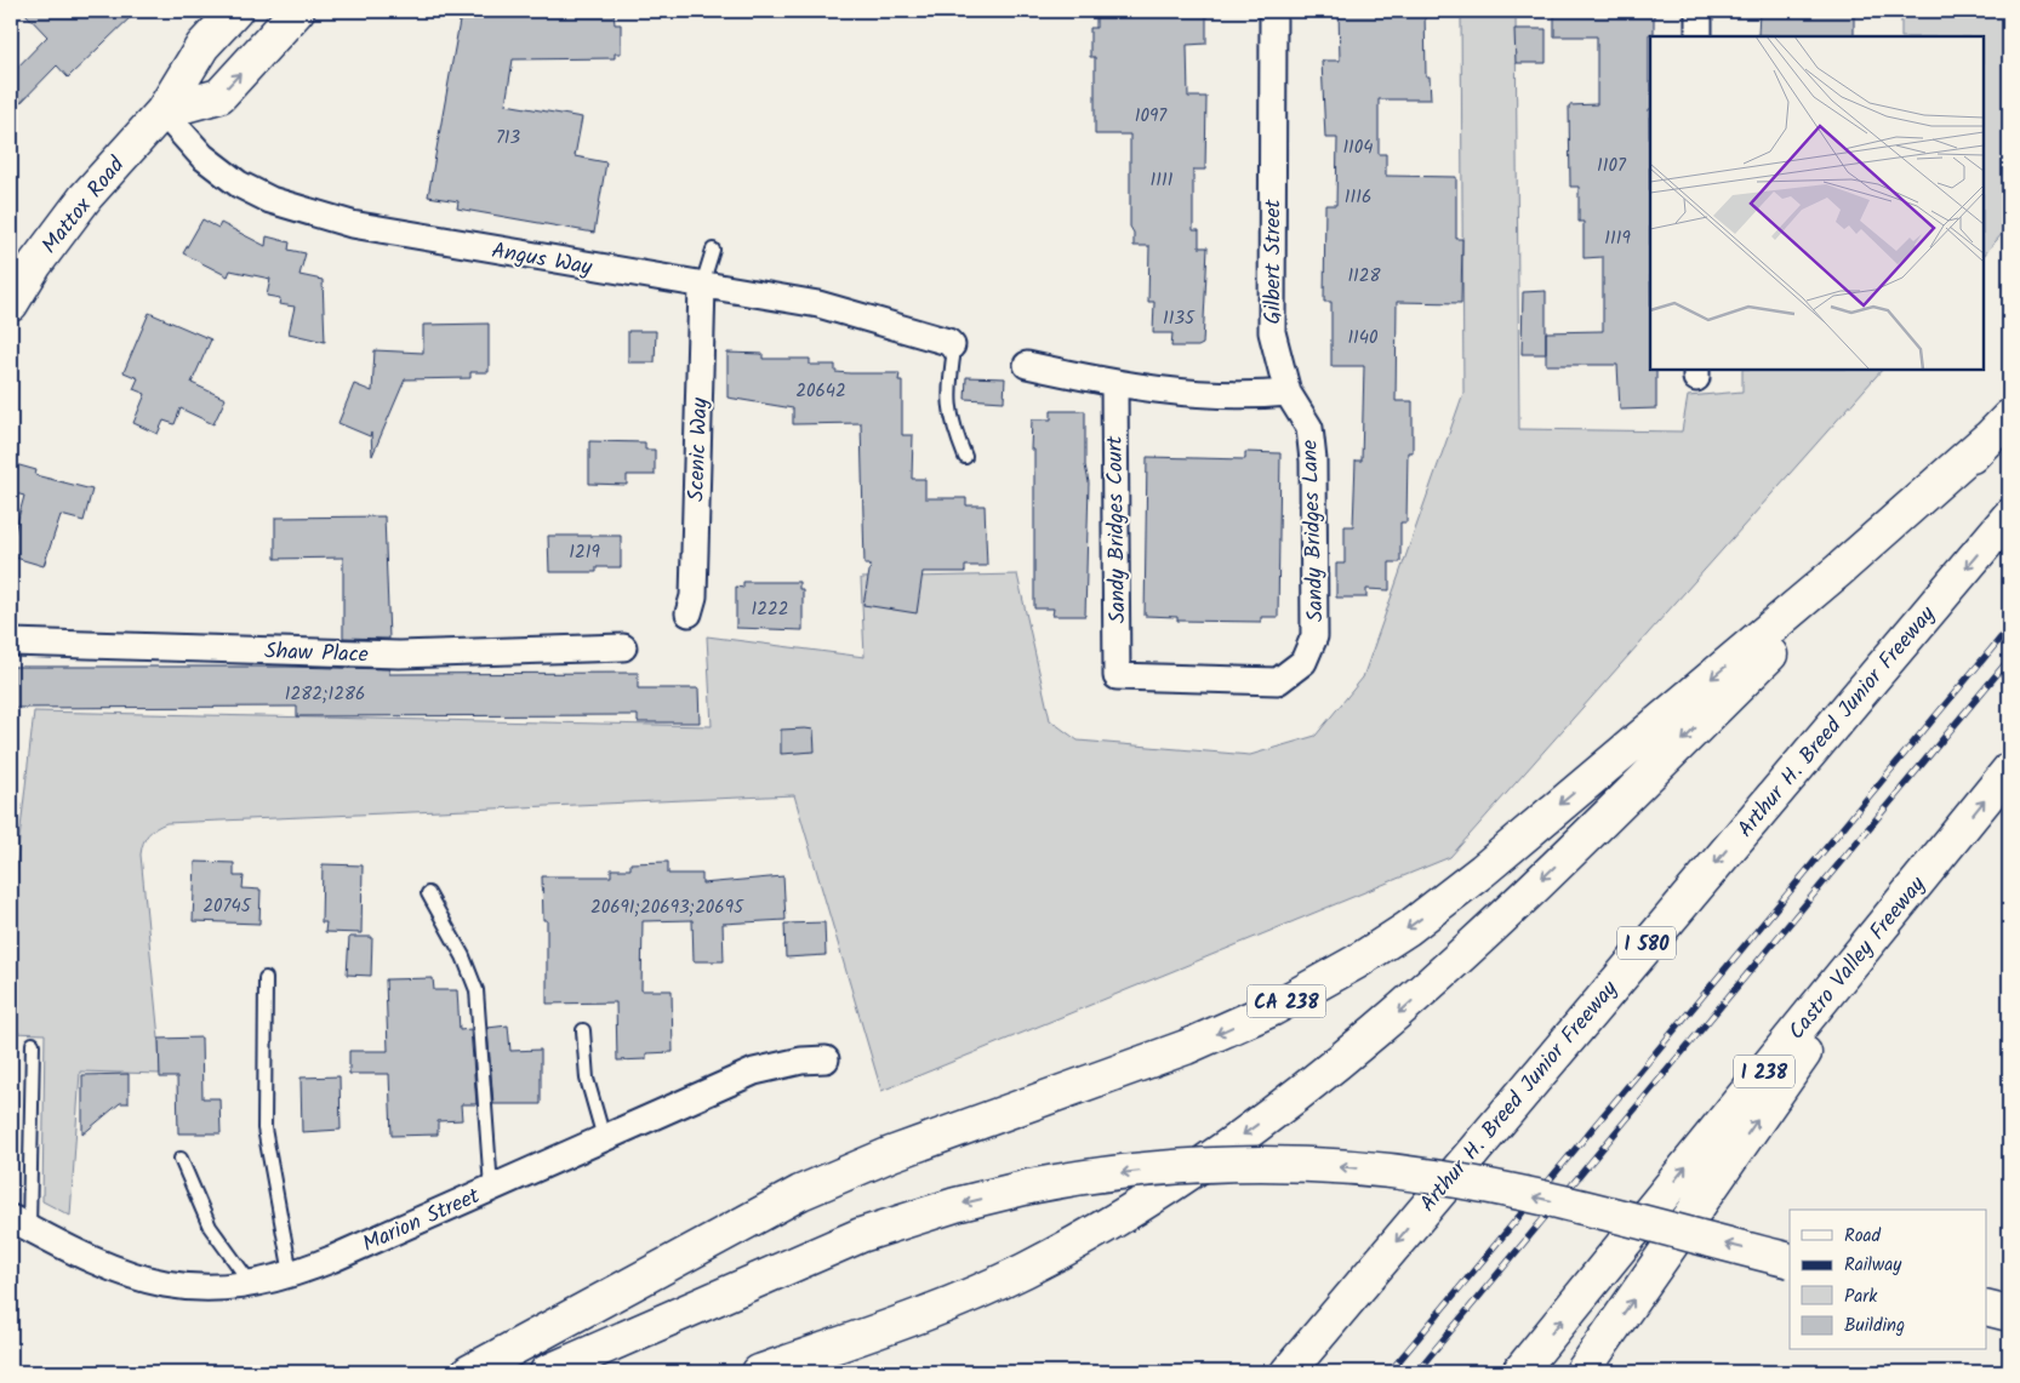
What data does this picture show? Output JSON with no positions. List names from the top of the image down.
{
  "streets": {
    "main road": [
      "Mattox Road",
      "Arthur H. Breed Junior Freeway",
      "I 580",
      "Castro Valley Freeway",
      "CA 238",
      "I 238"
    ],
    "street": [
      "Angus Way",
      "Gilbert Street",
      "Scenic Way",
      "Sandy Bridges Court",
      "Sandy Bridges Lane",
      "Shaw Place",
      "Marion Street"
    ]
  },
  "crossings": [
    ["Mattox Road", "Angus Way"],
    ["Angus Way", "Scenic Way"],
    ["Gilbert Street", "Sandy Bridges Lane"],
    ["Sandy Bridges Court", "Sandy Bridges Lane"]
  ],
  "house_numbers": [
    "1097",
    "713",
    "1104",
    "1107",
    "1111",
    "1116",
    "1119",
    "1128",
    "1135",
    "1140",
    "20642",
    "1219",
    "1222",
    "1282;1286",
    "20745",
    "20691;20693;20695"
  ],
  "legend": [
    "Road",
    "Railway",
    "Park",
    "Building"
  ]
}
